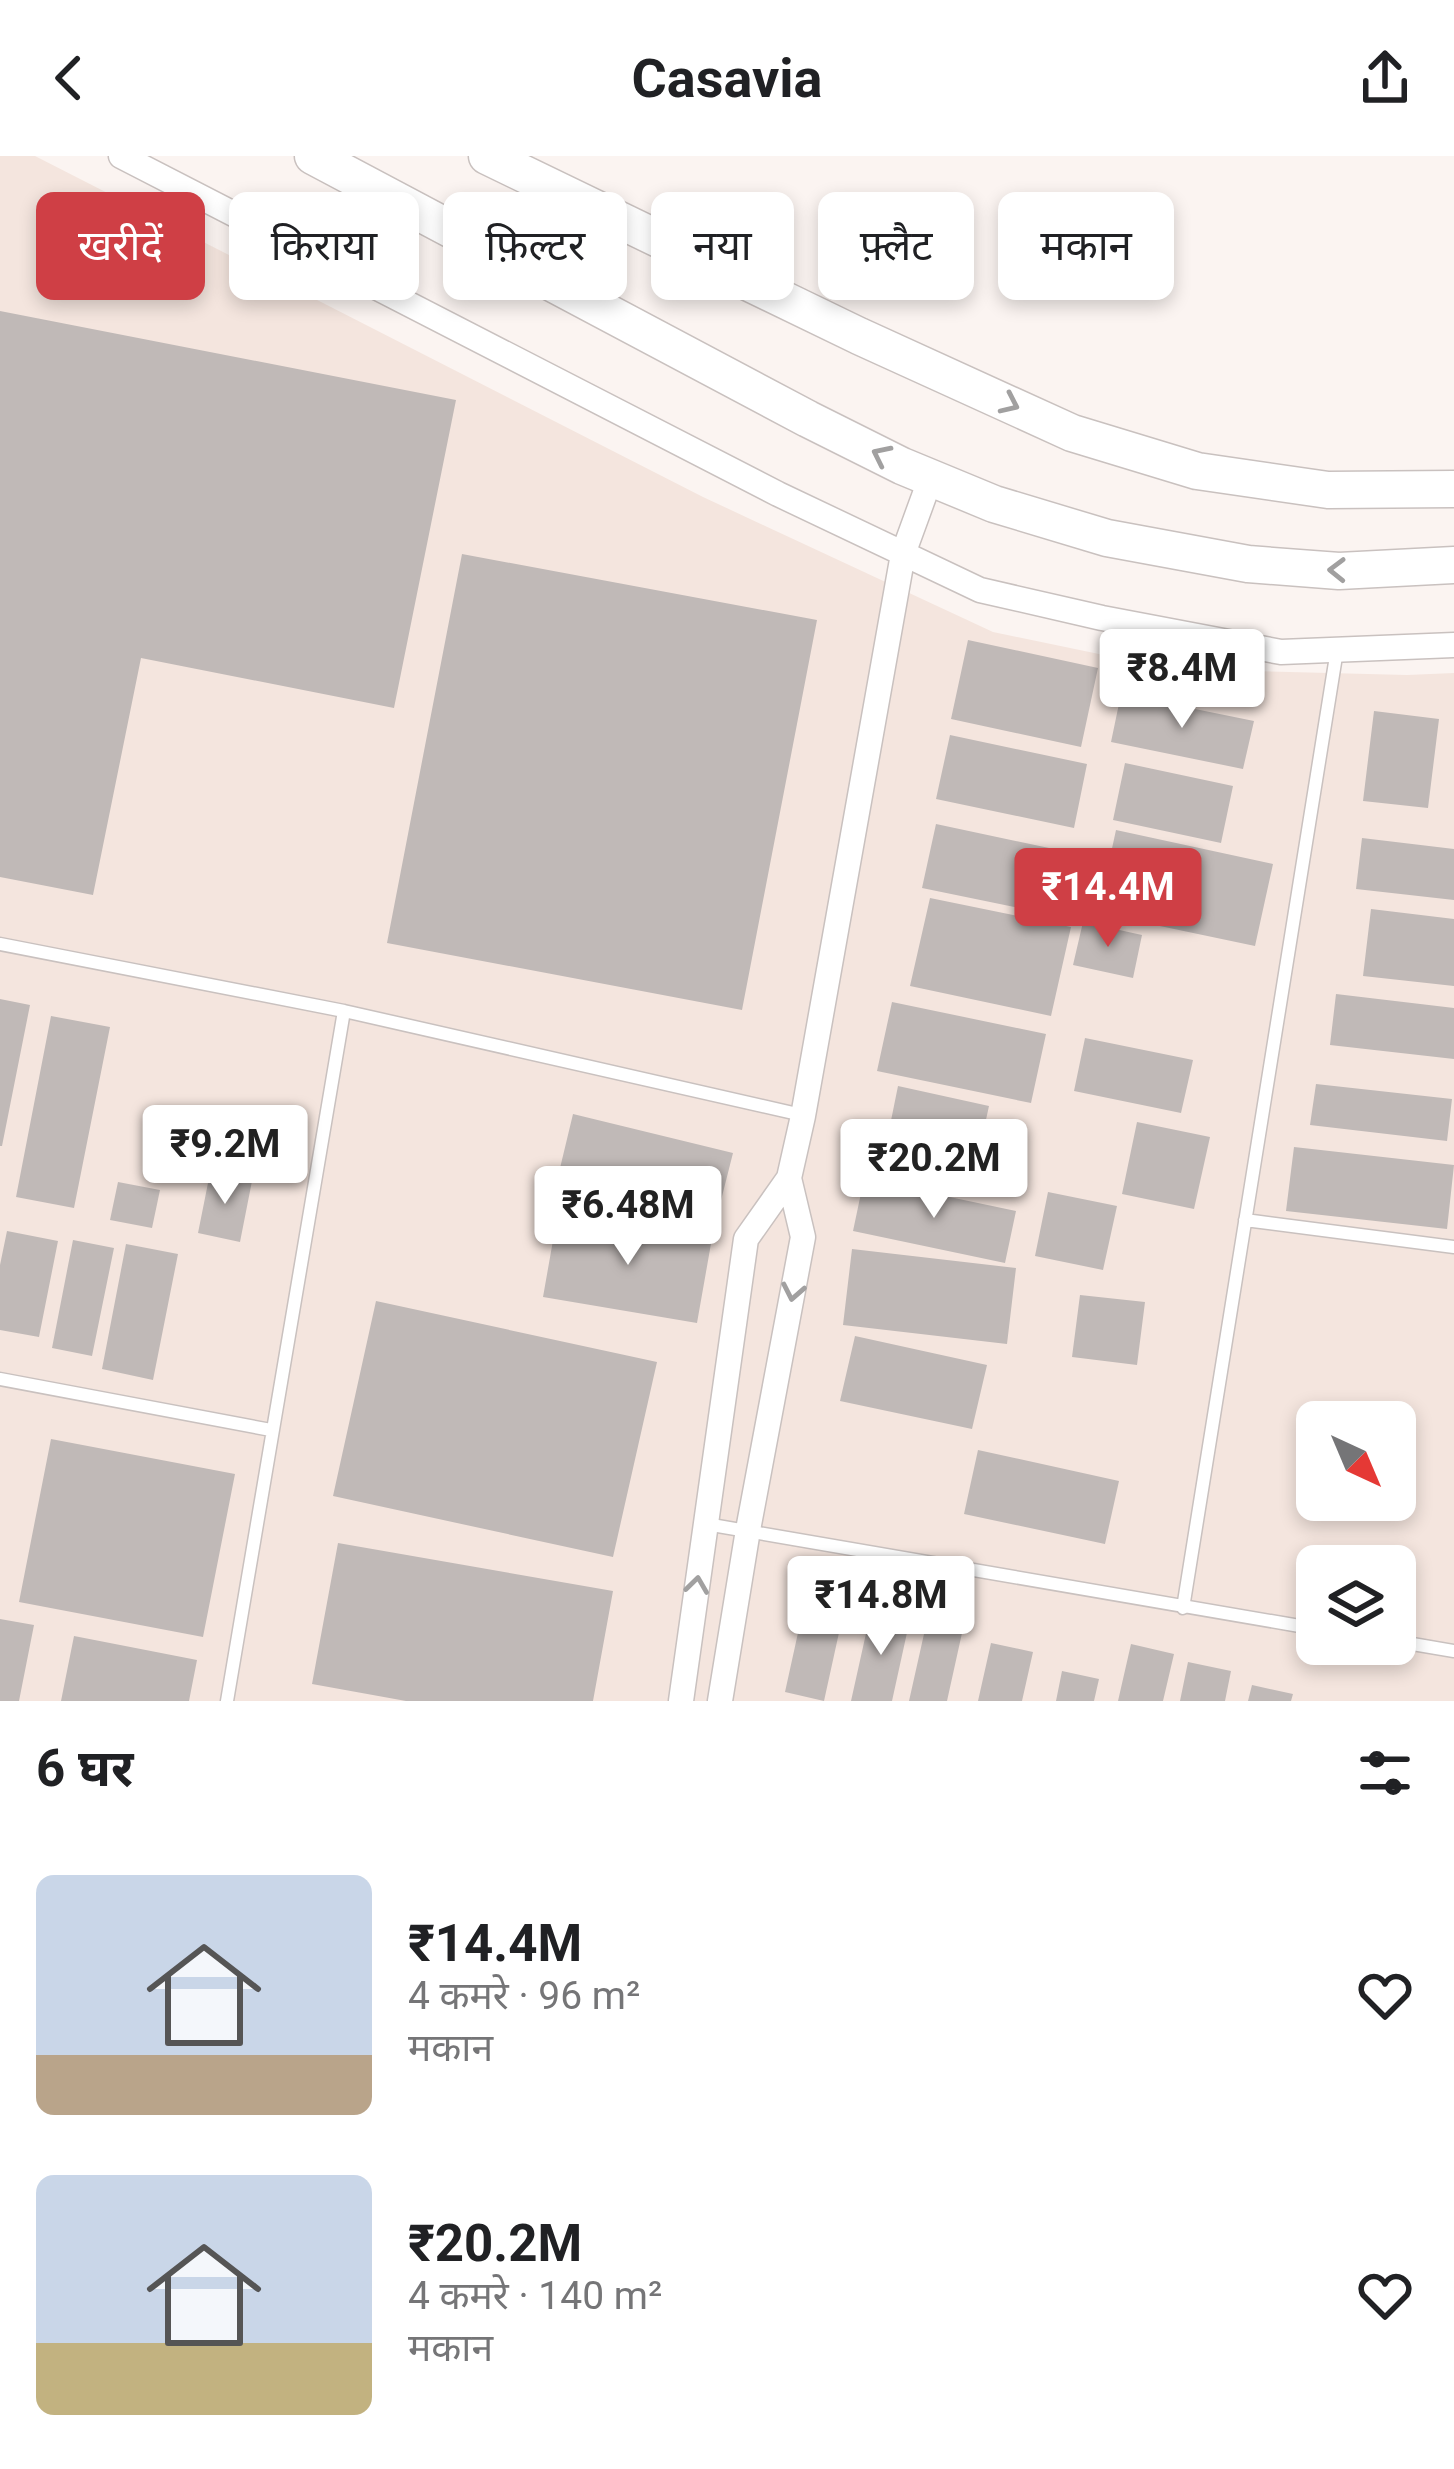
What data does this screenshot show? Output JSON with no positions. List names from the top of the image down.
{
  "north": "bottom right",
  "page": {
    "header": "Casavia",
    "chip": [
      "खरीदें",
      "किराया",
      "फ़िल्टर",
      "नया",
      "फ़्लैट",
      "मकान"
    ],
    "price": [
      "₹8.4M",
      "₹14.4M",
      "₹9.2M",
      "₹20.2M",
      "₹6.48M",
      "₹14.8M"
    ],
    "heading": "6 घर",
    "list": [
      {
        "name": "₹14.4M",
        "note": "4 कमरे · 96 m² · मकान"
      },
      {
        "name": "₹20.2M",
        "note": "4 कमरे · 140 m² · मकान"
      }
    ]
  }
}
